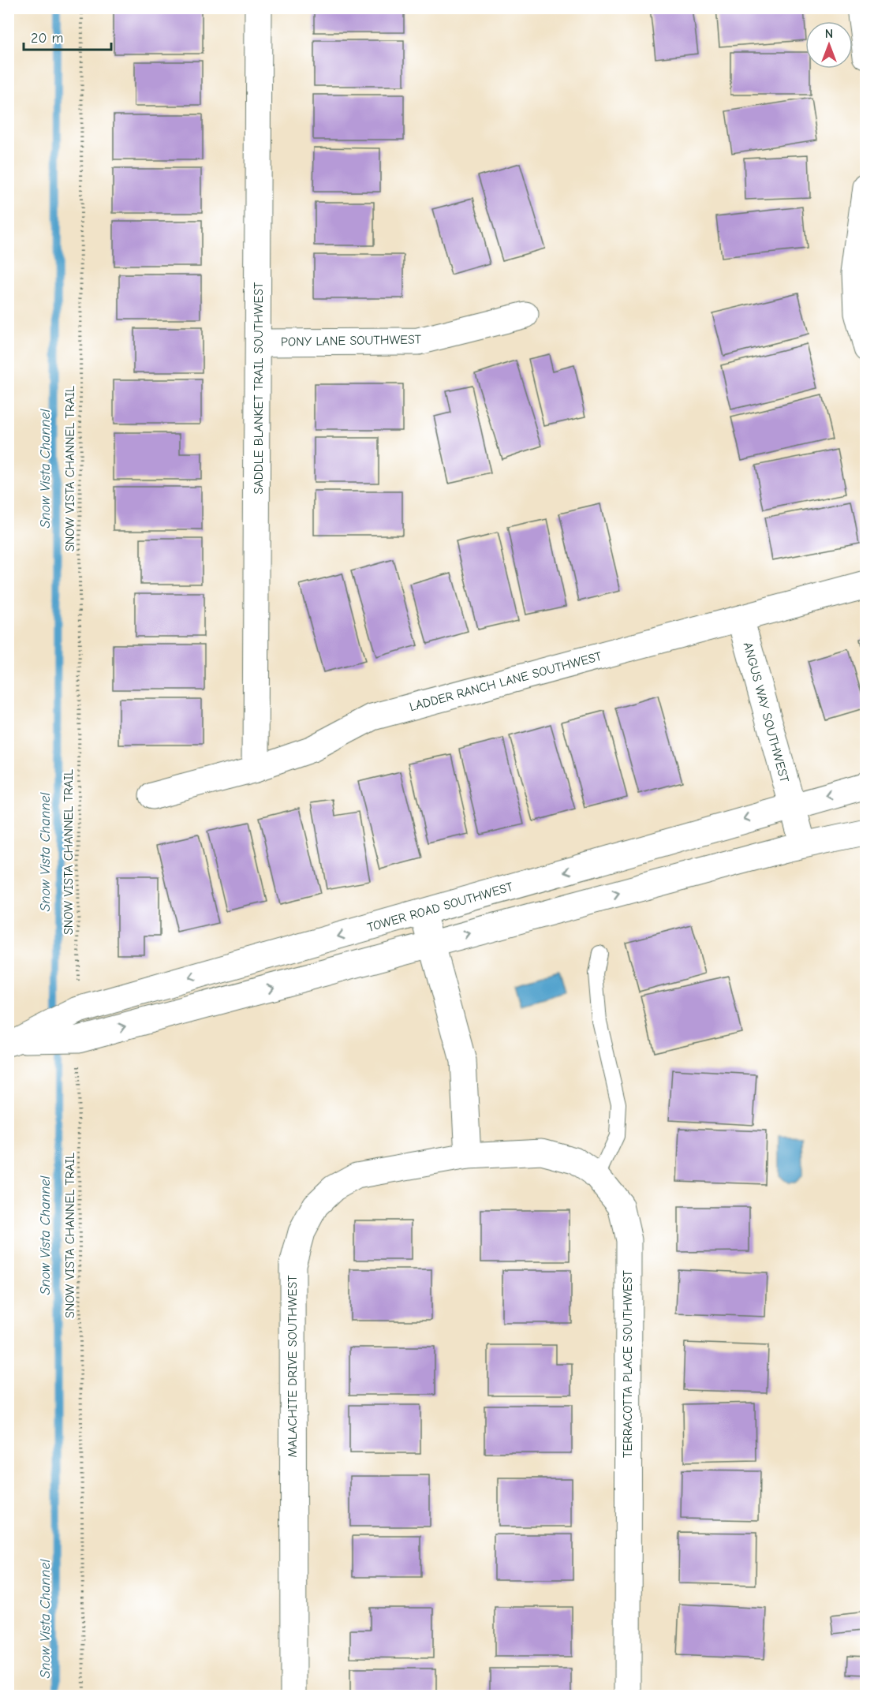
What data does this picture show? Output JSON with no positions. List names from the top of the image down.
{
  "streets": {
    "street": [
      "PONY LANE SOUTHWEST",
      "SADDLE BLANKET TRAIL SOUTHWEST",
      "LADDER RANCH LANE SOUTHWEST",
      "ANGUS WAY SOUTHWEST",
      "TOWER ROAD SOUTHWEST",
      "TERRACOTTA PLACE SOUTHWEST",
      "MALACHITE DRIVE SOUTHWEST"
    ],
    "path": ["SNOW VISTA CHANNEL TRAIL"]
  },
  "crossings": [
    ["PONY LANE SOUTHWEST", "SADDLE BLANKET TRAIL SOUTHWEST"],
    ["SADDLE BLANKET TRAIL SOUTHWEST", "LADDER RANCH LANE SOUTHWEST"],
    ["SNOW VISTA CHANNEL TRAIL", "TOWER ROAD SOUTHWEST"],
    ["LADDER RANCH LANE SOUTHWEST", "ANGUS WAY SOUTHWEST"],
    ["ANGUS WAY SOUTHWEST", "TOWER ROAD SOUTHWEST"],
    ["TERRACOTTA PLACE SOUTHWEST", "MALACHITE DRIVE SOUTHWEST"]
  ],
  "water": ["Snow Vista Channel"],
  "scale_bar": "20 m",
  "north": "top"
}
